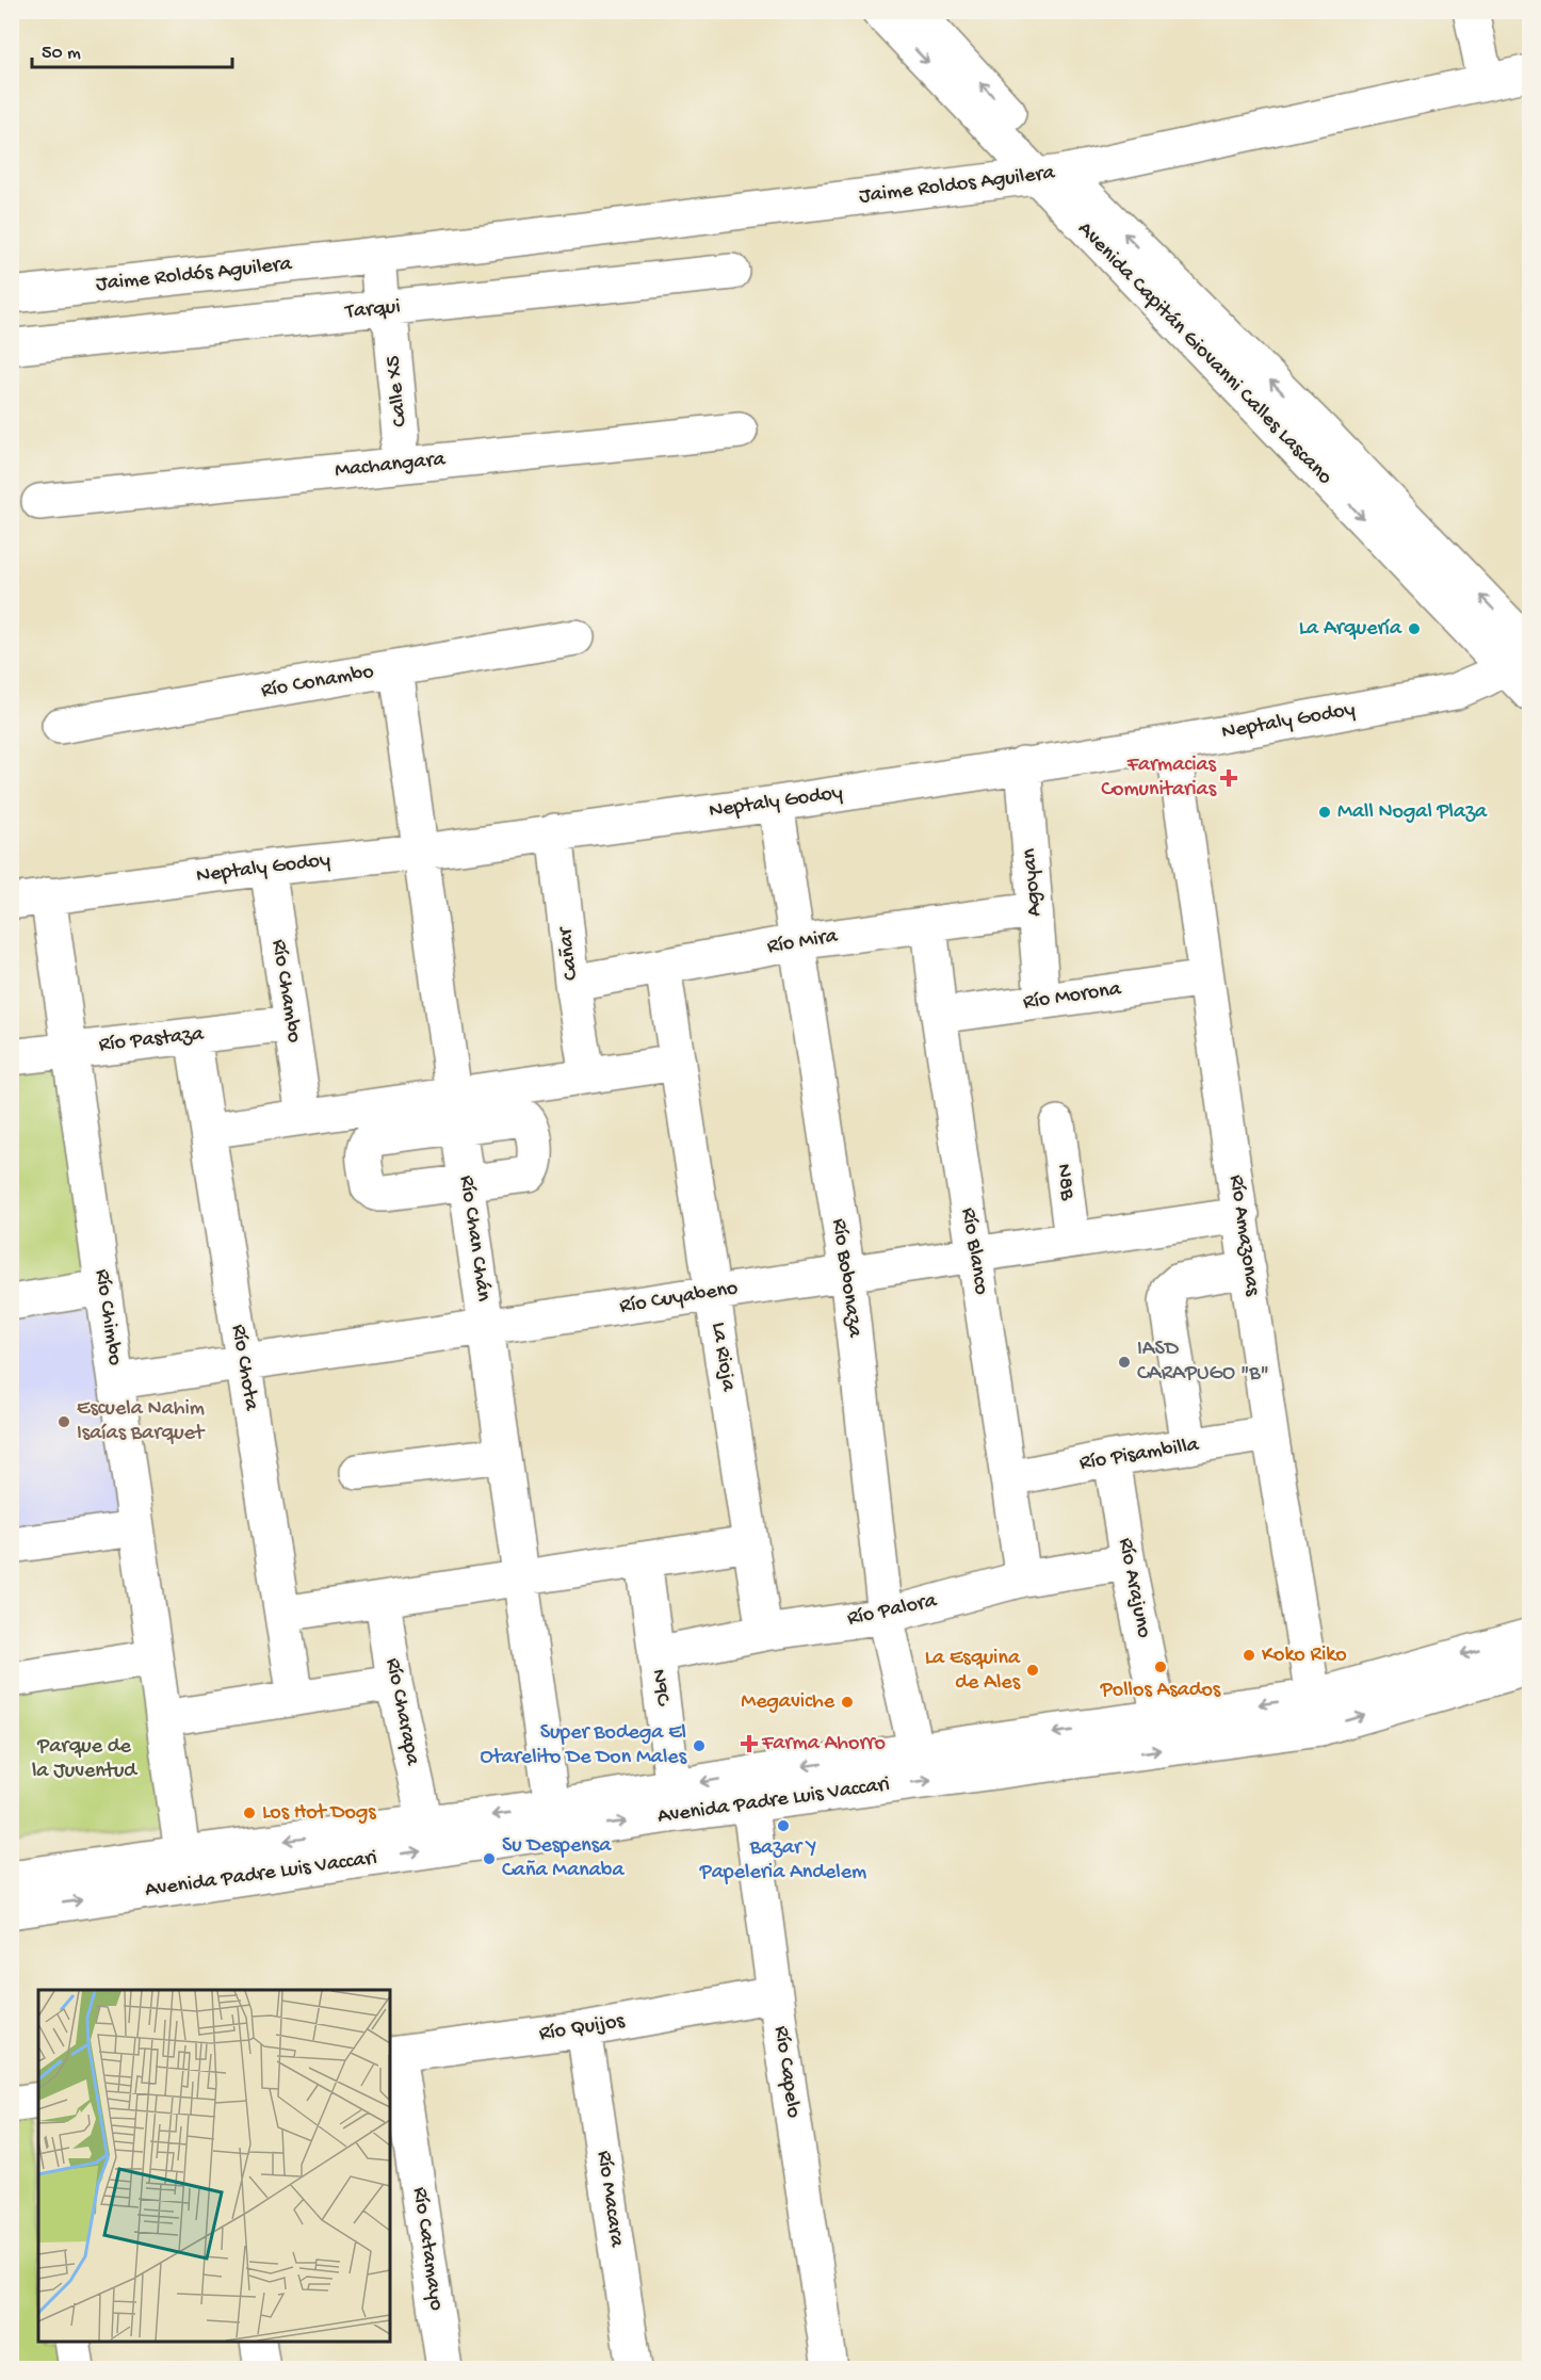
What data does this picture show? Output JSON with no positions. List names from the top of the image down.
{
  "streets": {
    "street": [
      "Jaime Roldos Aguilera",
      "Jaime Roldós Aguilera",
      "Tarqui",
      "Avenida Capitán Giovanni Calles Lascano",
      "Calle X5",
      "Machangara",
      "Río Conambo",
      "Neptaly Godoy",
      "Agoyan",
      "Río Mira",
      "Cañar",
      "Río Chambo",
      "Río Morona",
      "Río Pastaza",
      "N8B",
      "Río Amazonas",
      "Río Chan Chán",
      "Río Blanco",
      "Río Bobonaza",
      "Río Cuyabeno",
      "Río Chimbo",
      "La Rioja",
      "Río Chota",
      "Río Pisambilla",
      "Río Arajuno",
      "Río Palora",
      "N9C",
      "Río Charapa",
      "Avenida Padre Luis Vaccari",
      "Río Quijos",
      "Río Capelo",
      "Río Macara",
      "Río Catamayo"
    ]
  },
  "crossings": [
    ["Jaime Roldos Aguilera", "Jaime Roldós Aguilera"],
    ["Jaime Roldos Aguilera", "Avenida Capitán Giovanni Calles Lascano"],
    ["Jaime Roldos Aguilera", "Calle X5"],
    ["Jaime Roldós Aguilera", "Calle X5"],
    ["Tarqui", "Calle X5"],
    ["Avenida Capitán Giovanni Calles Lascano", "Neptaly Godoy"],
    ["Calle X5", "Machangara"],
    ["Río Conambo", "Río Chan Chán"],
    ["Neptaly Godoy", "Agoyan"],
    ["Neptaly Godoy", "Cañar"],
    ["Neptaly Godoy", "Río Chambo"],
    ["Neptaly Godoy", "Río Amazonas"],
    ["Neptaly Godoy", "Río Chan Chán"],
    ["Neptaly Godoy", "Río Bobonaza"],
    ["Neptaly Godoy", "Río Chimbo"],
    ["Agoyan", "Río Mira"],
    ["Agoyan", "Río Morona"],
    ["Río Mira", "Cañar"],
    ["Río Mira", "Río Blanco"],
    ["Río Mira", "Río Bobonaza"],
    ["Río Mira", "La Rioja"],
    ["Río Chambo", "Río Pastaza"],
    ["Río Morona", "Río Amazonas"],
    ["Río Morona", "Río Blanco"],
    ["Río Pastaza", "Río Chimbo"],
    ["Río Pastaza", "Río Chota"],
    ["N8B", "Río Cuyabeno"],
    ["Río Amazonas", "Río Cuyabeno"],
    ["Río Amazonas", "Río Pisambilla"],
    ["Río Amazonas", "Avenida Padre Luis Vaccari"],
    ["Río Chan Chán", "Río Cuyabeno"],
    ["Río Chan Chán", "Avenida Padre Luis Vaccari"],
    ["Río Blanco", "Río Cuyabeno"],
    ["Río Blanco", "Río Pisambilla"],
    ["Río Blanco", "Río Palora"],
    ["Río Bobonaza", "Río Cuyabeno"],
    ["Río Bobonaza", "Río Palora"],
    ["Río Bobonaza", "Avenida Padre Luis Vaccari"],
    ["Río Cuyabeno", "Río Chimbo"],
    ["Río Cuyabeno", "La Rioja"],
    ["Río Cuyabeno", "Río Chota"],
    ["Río Chimbo", "Avenida Padre Luis Vaccari"],
    ["La Rioja", "Río Palora"],
    ["Río Pisambilla", "Río Arajuno"],
    ["Río Arajuno", "Río Palora"],
    ["Río Arajuno", "Avenida Padre Luis Vaccari"],
    ["Río Palora", "N9C"],
    ["N9C", "Avenida Padre Luis Vaccari"],
    ["Río Charapa", "Avenida Padre Luis Vaccari"],
    ["Avenida Padre Luis Vaccari", "Río Capelo"],
    ["Río Quijos", "Río Capelo"],
    ["Río Quijos", "Río Macara"],
    ["Río Quijos", "Río Catamayo"]
  ],
  "parks": ["Parque de la Juventud"],
  "places": {
    "other": [
      "La Arquería",
      "Mall Nogal Plaza",
      "IASD CARAPUGO \"B\"",
      "Escuela Nahim Isaías Barquet",
      "Koko Riko",
      "Pollos Asados",
      "La Esquina de Ales",
      "Megaviche",
      "Super Bodega El Otarelito De Don Males",
      "Los Hot Dogs",
      "Bazar Y Papeleria Andelem",
      "Su Despensa Caña Manaba"
    ],
    "health": ["Farmacias Comunitarias", "Farma Ahorro"]
  },
  "scale_bar": "50 m"
}
